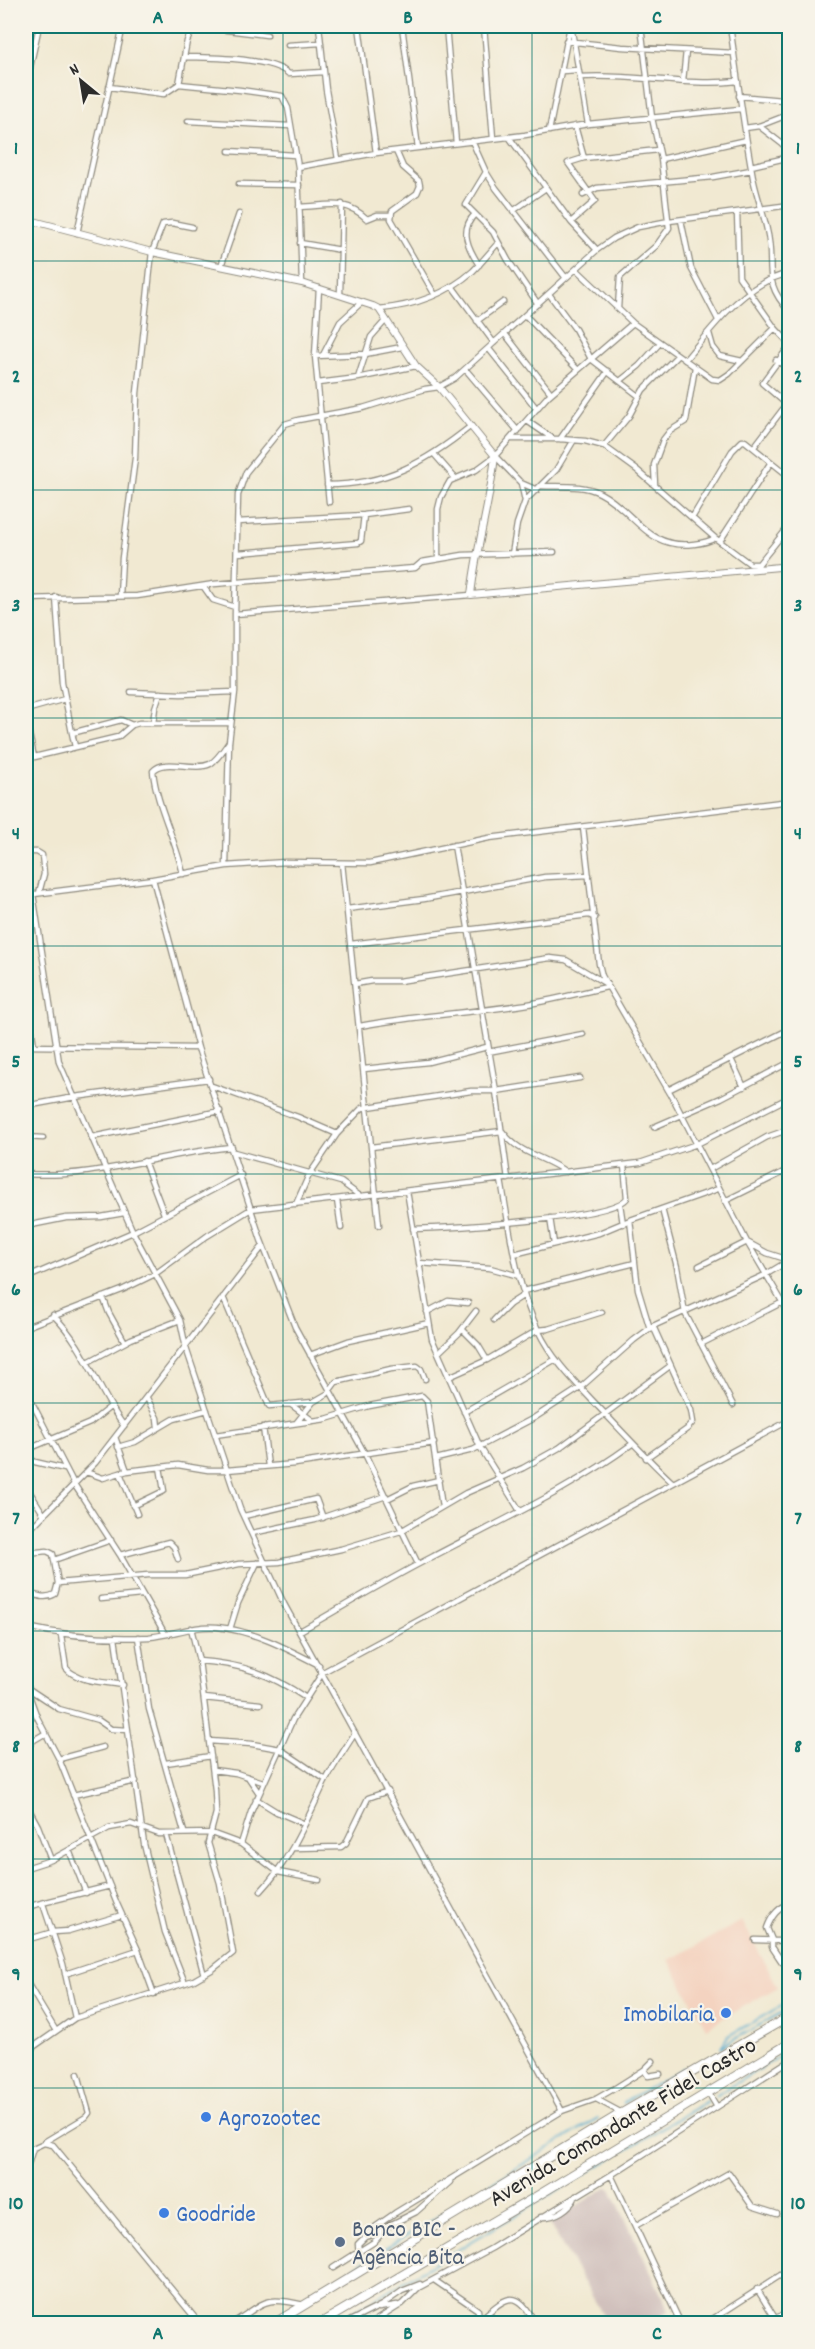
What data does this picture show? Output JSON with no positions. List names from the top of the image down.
{
  "streets": {
    "highway": ["Avenida Comandante Fidel Castro"]
  },
  "places": [
    "Imobilaria",
    "Agrozootec",
    "Goodride",
    "Banco BIC - Agência Bita"
  ],
  "north": "top left",
  "grid": {
    "columns": ["A", "B", "C"],
    "rows": [
      "1",
      "2",
      "3",
      "4",
      "5",
      "6",
      "7",
      "8",
      "9",
      "10"
    ]
  }
}
